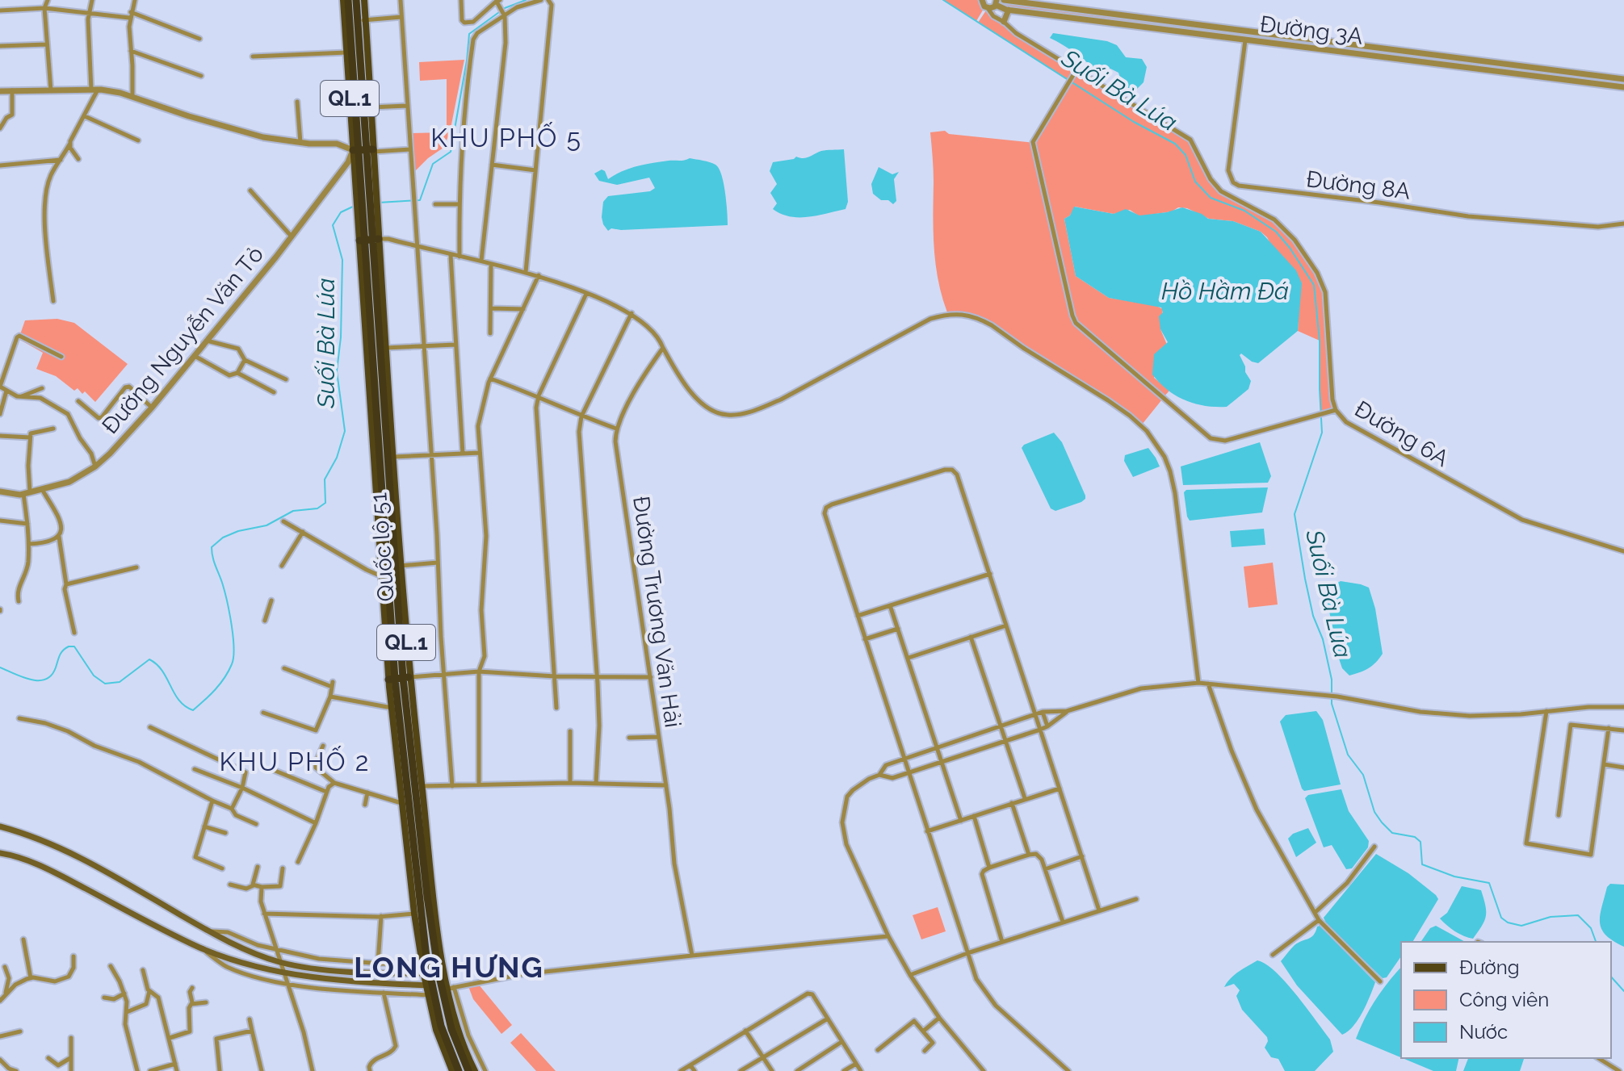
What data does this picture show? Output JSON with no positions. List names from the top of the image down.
{
  "streets": {
    "highway": ["QL.1", "Quốc lộ 51"],
    "street": [
      "Đường 3A",
      "Đường 8A",
      "Đường Nguyễn Văn Tỏ",
      "Đường 6A",
      "Đường Trương Văn Hải"
    ]
  },
  "crossings": [
    ["Đường 3A", "Đường 8A"],
    ["QL.1", "Đường Nguyễn Văn Tỏ"],
    ["QL.1", "Quốc lộ 51"]
  ],
  "districts": ["KHU PHỐ 5", "KHU PHỐ 2", "LONG HƯNG"],
  "water": ["Suối Bà Lúa", "Hồ Hầm Đá"],
  "legend": ["Đường", "Công viên", "Nước"]
}
